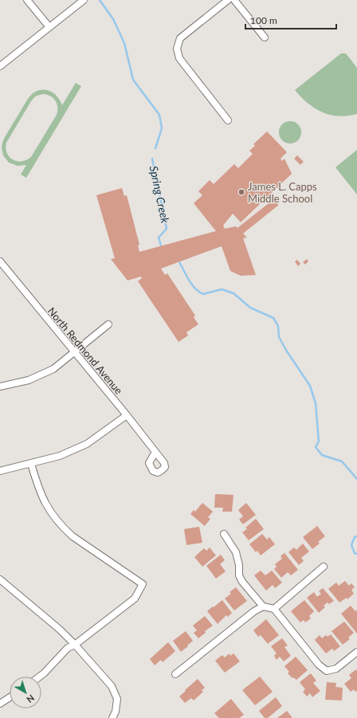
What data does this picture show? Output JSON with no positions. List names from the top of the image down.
{
  "streets": {
    "street": ["North Redmond Avenue"]
  },
  "water": ["Spring Creek"],
  "places": ["James L. Capps Middle School"],
  "scale_bar": "100 m",
  "north": "bottom right"
}
